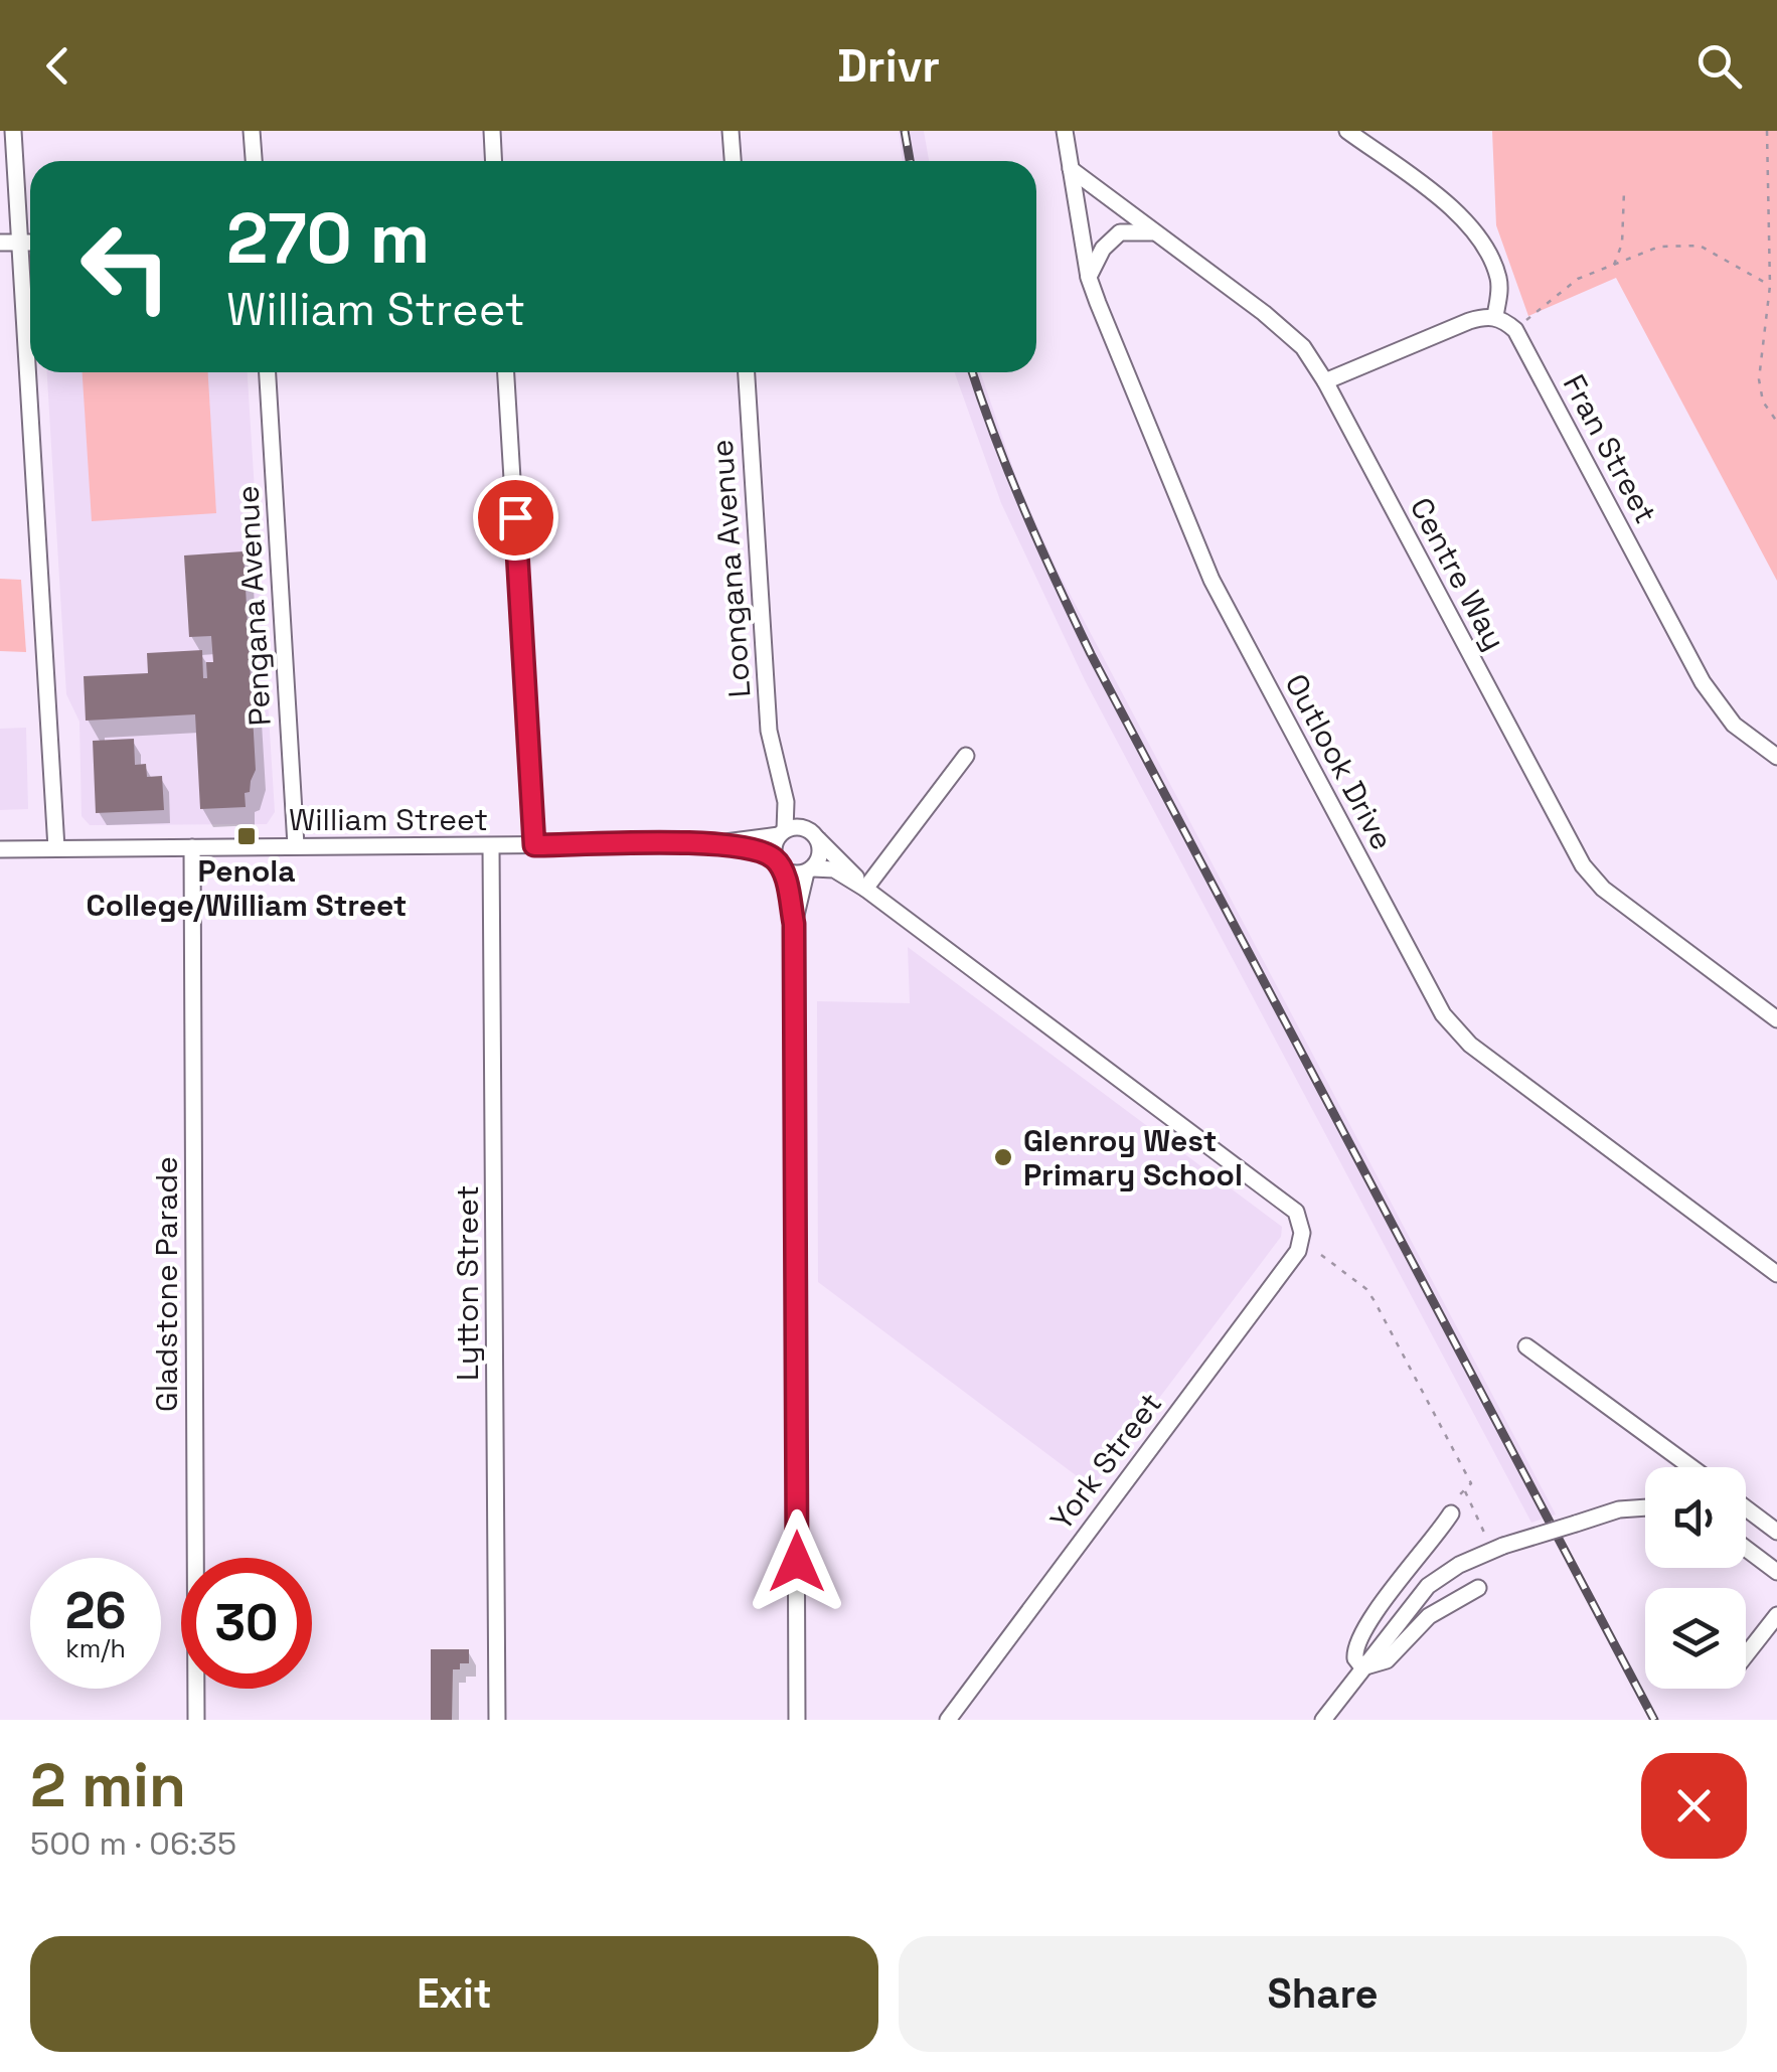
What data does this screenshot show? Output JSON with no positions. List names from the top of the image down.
{
  "streets": {
    "street": [
      "Fran Street",
      "Loongana Avenue",
      "Centre Way",
      "Pengana Avenue",
      "Outlook Drive",
      "William Street",
      "Lytton Street",
      "Gladstone Parade",
      "York Street"
    ]
  },
  "crossings": [
    ["Loongana Avenue", "William Street"],
    ["Centre Way", "Outlook Drive"],
    ["Pengana Avenue", "William Street"],
    ["William Street", "Lytton Street"],
    ["William Street", "Gladstone Parade"]
  ],
  "places": {
    "transit": ["Penola College/William Street"],
    "other": ["Glenroy West Primary School"]
  },
  "page": {
    "header": "Drivr",
    "turn": ["270 m", "William Street"],
    "speed": "26 km/h",
    "limit": "30",
    "heading": ["2 min", "500 m · 06:35"],
    "buttons": ["Exit", "Share"]
  }
}
